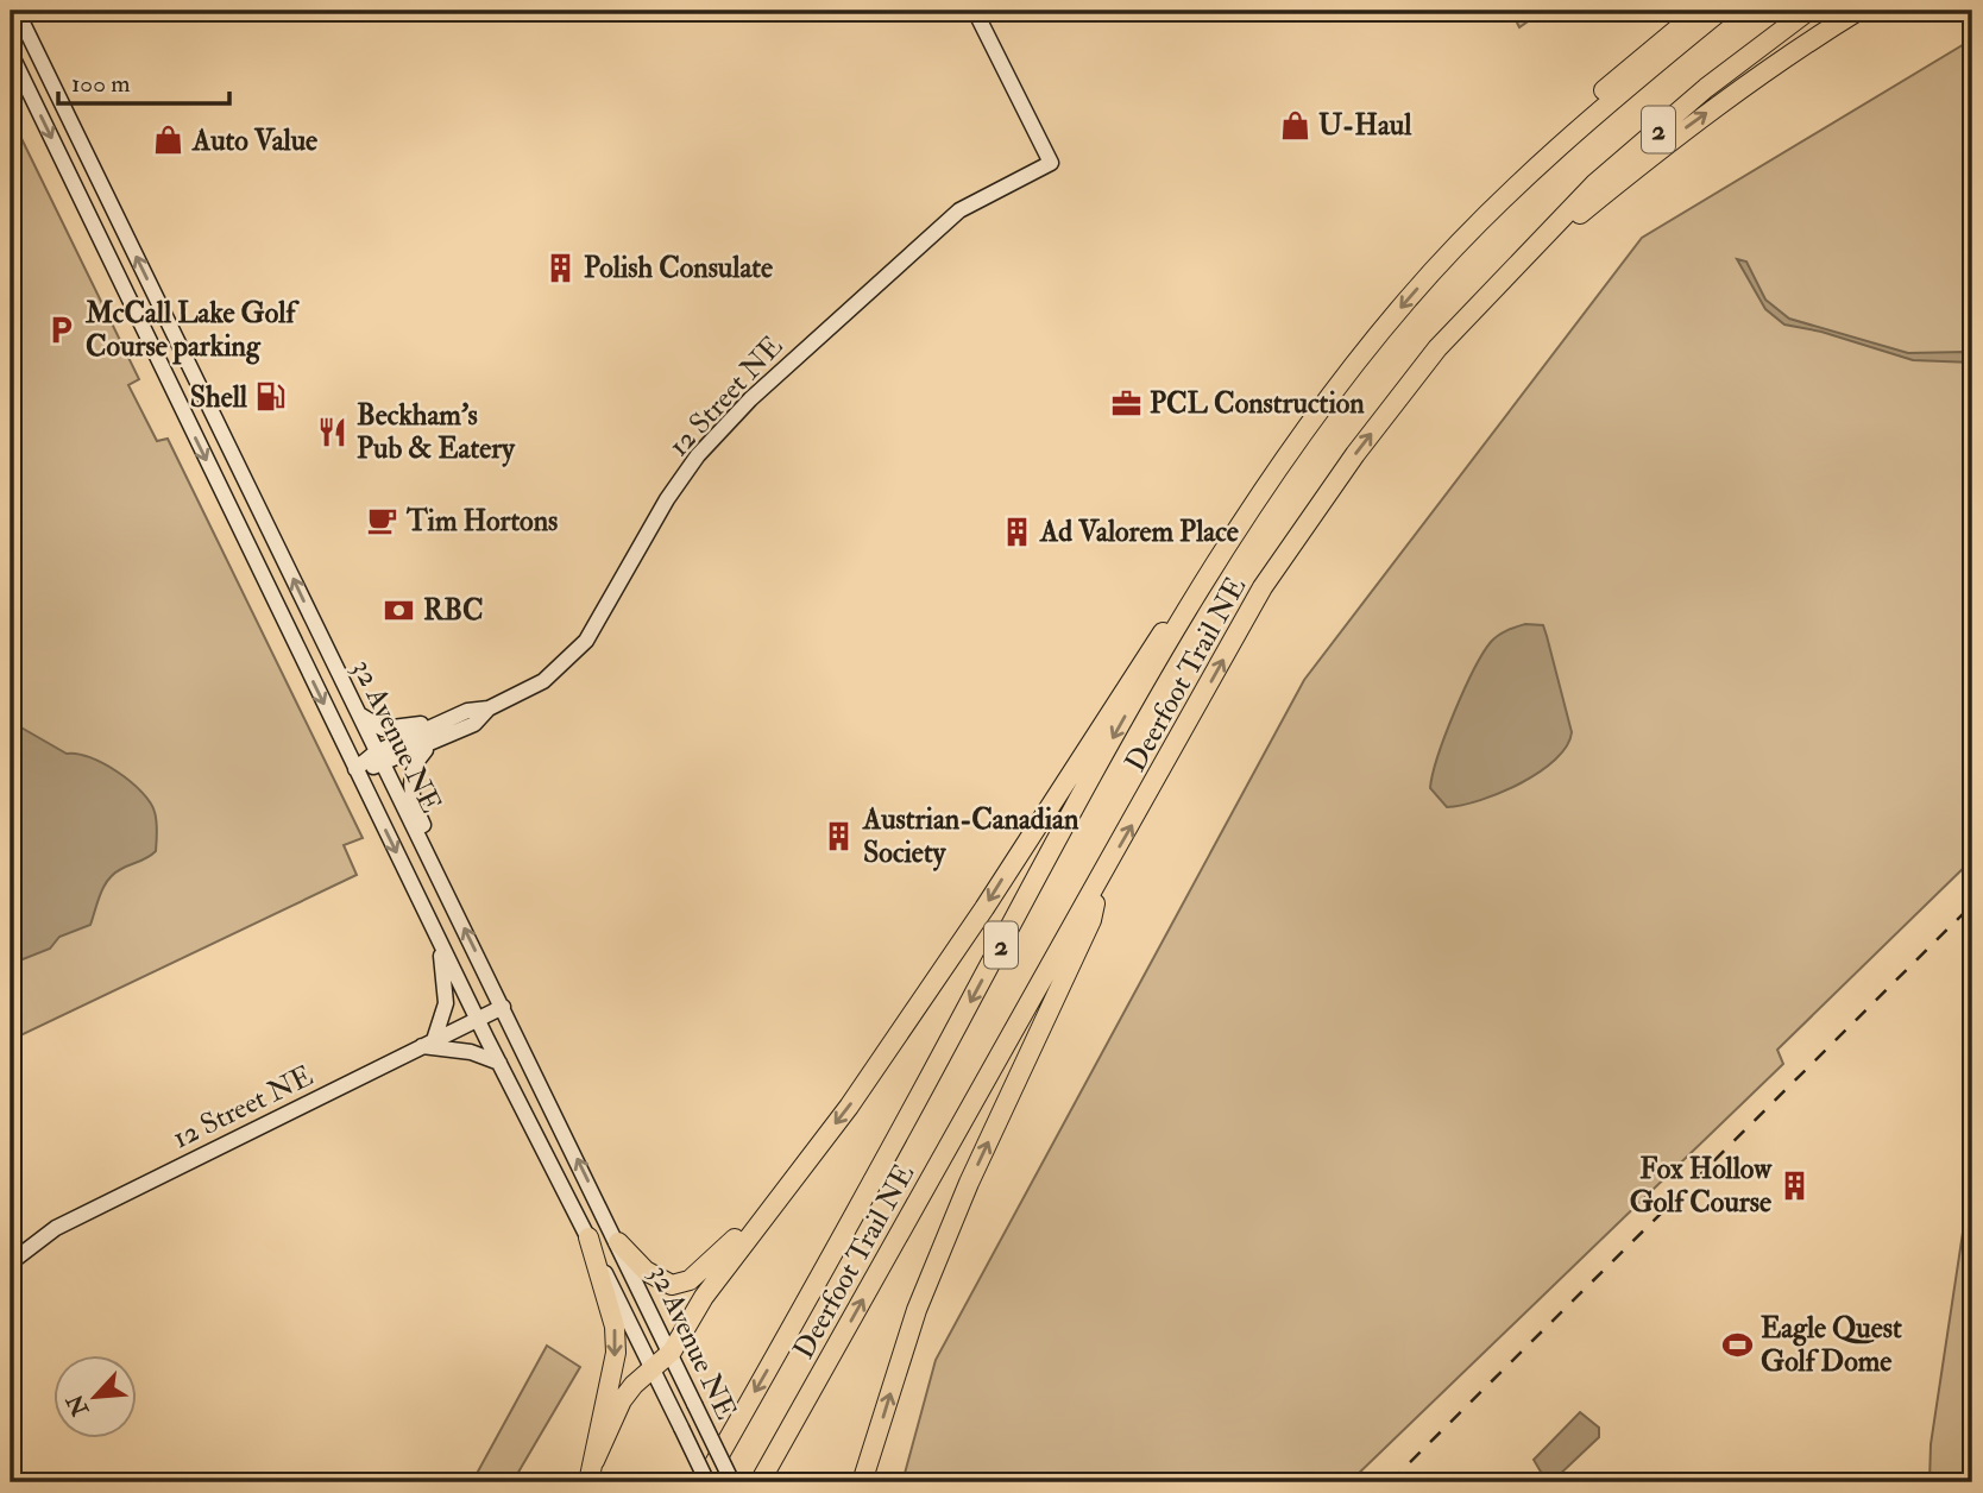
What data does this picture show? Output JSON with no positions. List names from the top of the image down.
{
  "streets": {
    "highway": ["2", "Deerfoot Trail NE"],
    "main road": ["12 Street NE", "32 Avenue NE"]
  },
  "crossings": [
    ["12 Street NE", "32 Avenue NE"],
    ["Deerfoot Trail NE", "32 Avenue NE"]
  ],
  "places": {
    "shop": ["U-Haul", "Auto Value"],
    "building": [
      "Polish Consulate",
      "Ad Valorem Place",
      "Austrian-Canadian Society",
      "Fox Hollow Golf Course"
    ],
    "parking": ["McCall Lake Golf Course parking"],
    "fuel station": ["Shell"],
    "office": ["PCL Construction"],
    "restaurant": ["Beckham's Pub & Eatery"],
    "cafe": ["Tim Hortons"],
    "bank": ["RBC"],
    "sports": ["Eagle Quest Golf Dome"]
  },
  "scale_bar": "100 m",
  "north": "bottom left"
}
